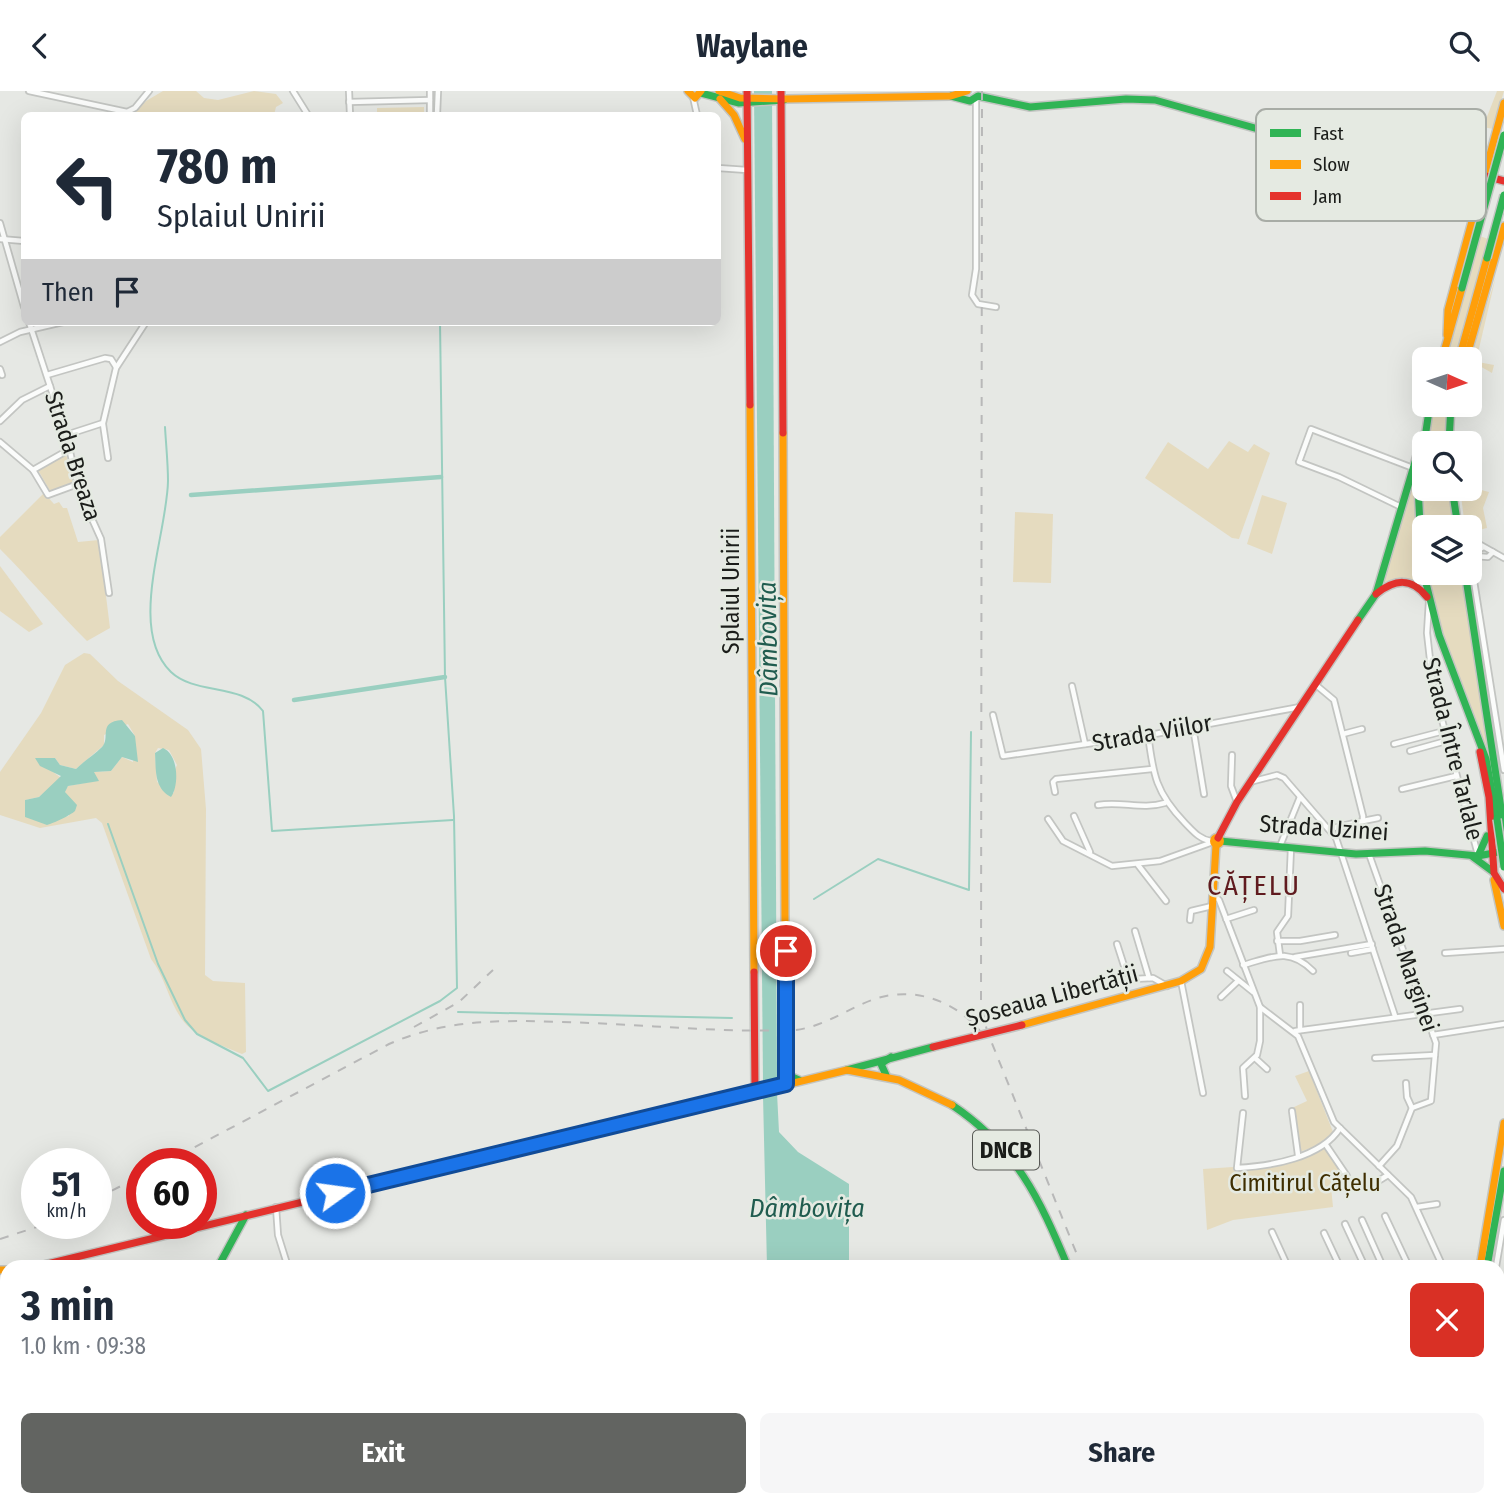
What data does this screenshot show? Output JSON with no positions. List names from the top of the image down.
{
  "streets": {
    "main road": [
      "Splaiul Unirii",
      "Strada Uzinei",
      "Șoseaua Libertății",
      "DNCB"
    ],
    "street": [
      "Strada Breaza",
      "Strada Viilor",
      "Strada Între Tarlale",
      "Strada Marginei"
    ]
  },
  "crossings": [
    ["Splaiul Unirii", "DNCB"],
    ["Strada Viilor", "Șoseaua Libertății"],
    ["Strada Între Tarlale", "Strada Uzinei"],
    ["Strada Uzinei", "Strada Marginei"],
    ["Strada Uzinei", "Șoseaua Libertății"],
    ["Șoseaua Libertății", "DNCB"]
  ],
  "districts": ["CĂȚELU"],
  "water": ["Dâmbovița"],
  "parks": ["Cimitirul Cățelu"],
  "legend": ["Fast", "Slow", "Jam"],
  "north": "right",
  "page": {
    "header": "Waylane",
    "turn": ["780 m", "Splaiul Unirii"],
    "then": "Then",
    "speed": "51 km/h",
    "limit": "60",
    "heading": ["3 min", "1.0 km · 09:38"],
    "buttons": ["Exit", "Share"]
  }
}
